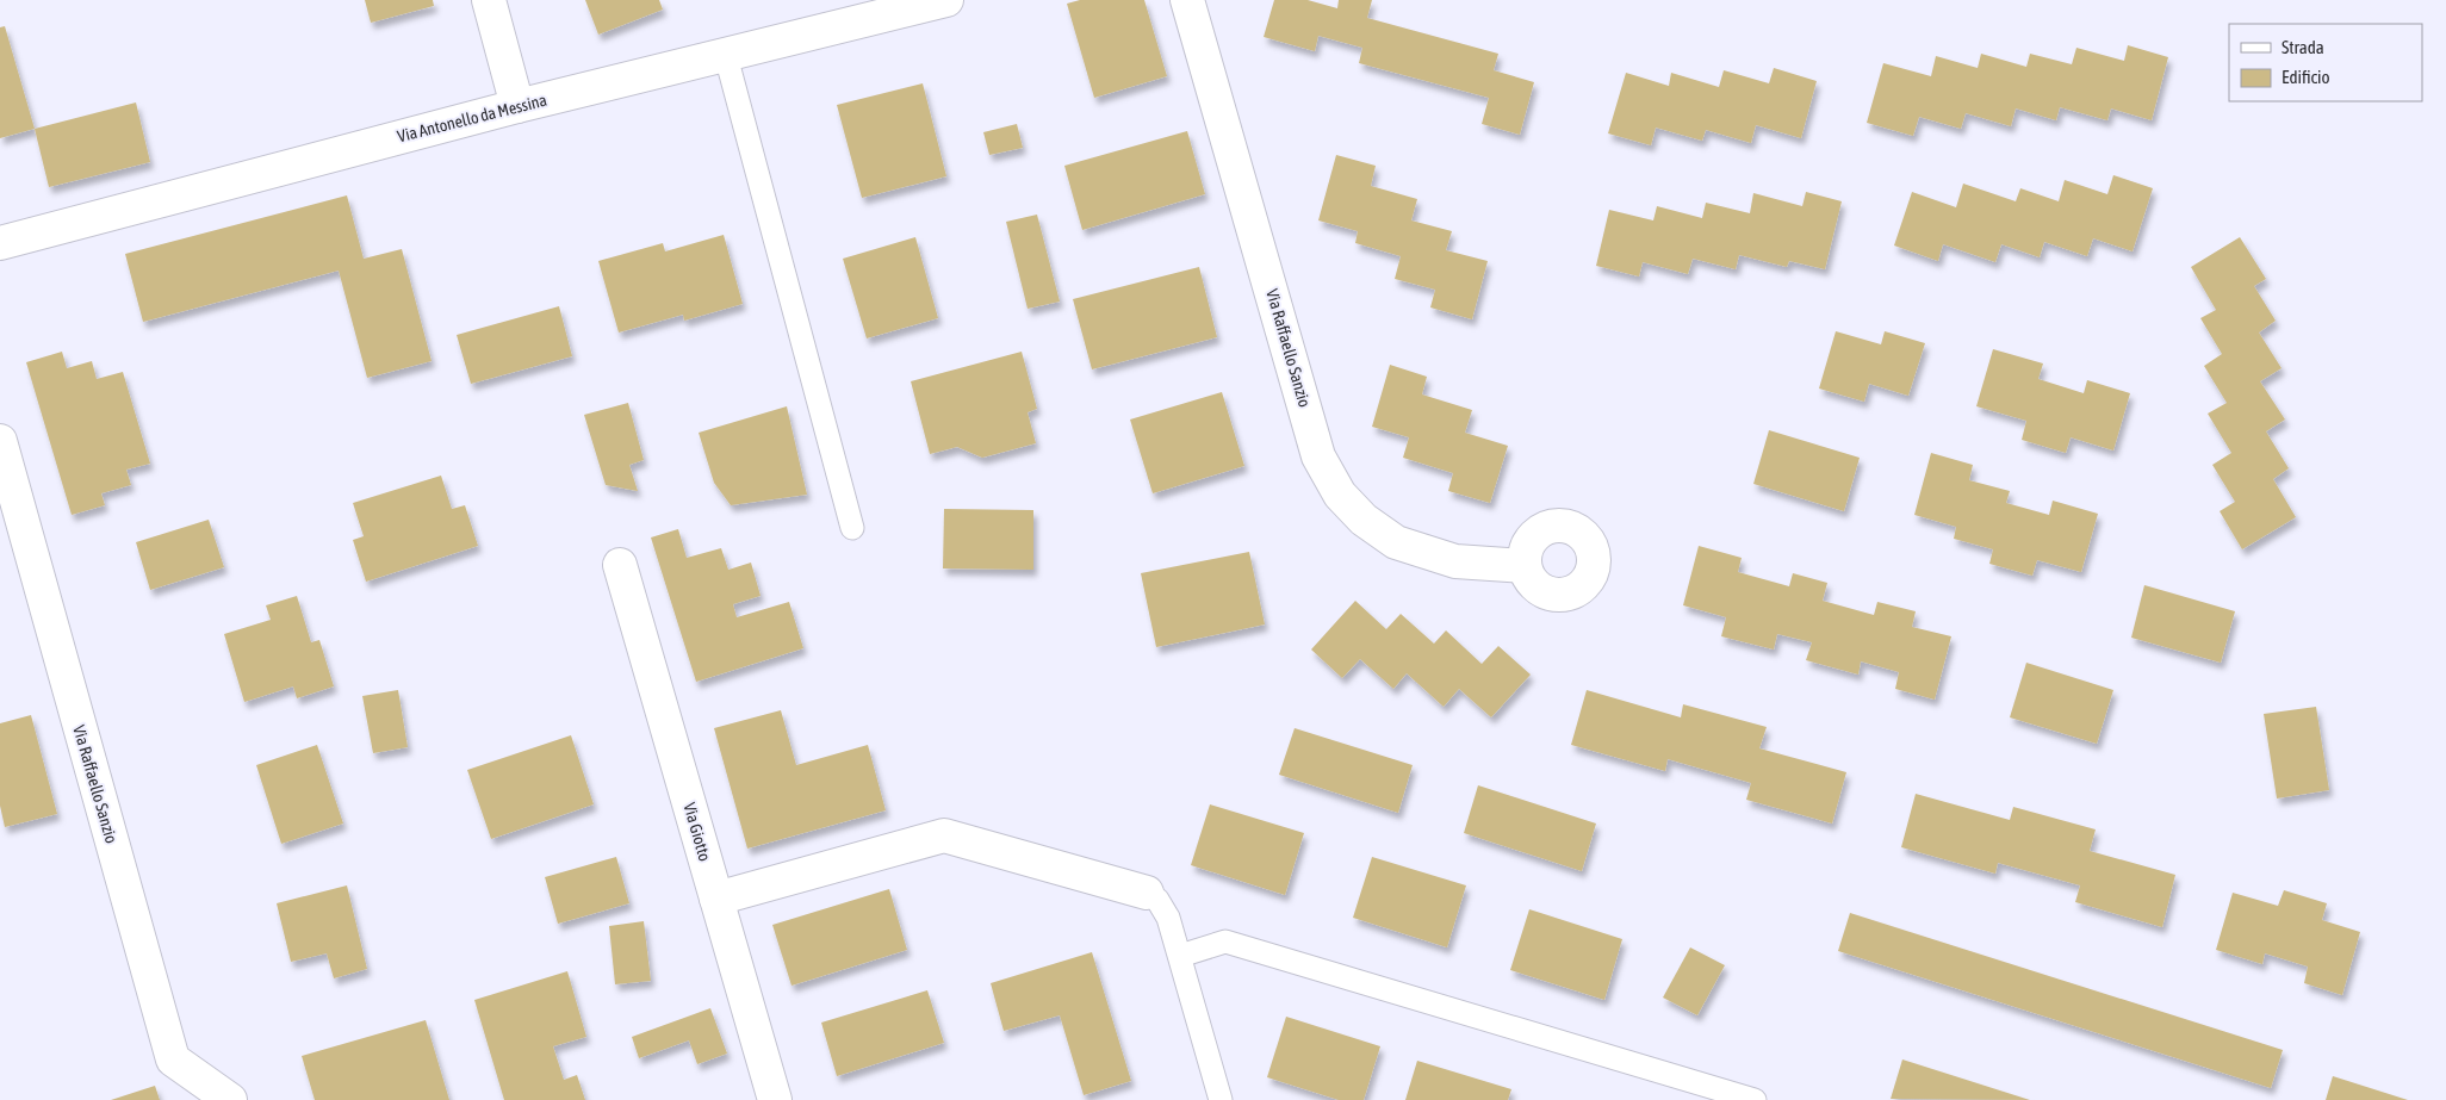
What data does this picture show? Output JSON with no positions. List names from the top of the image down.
{
  "streets": {
    "street": ["Via Antonello da Messina", "Via Raffaello Sanzio", "Via Giotto"]
  },
  "legend": ["Strada", "Edificio"]
}
